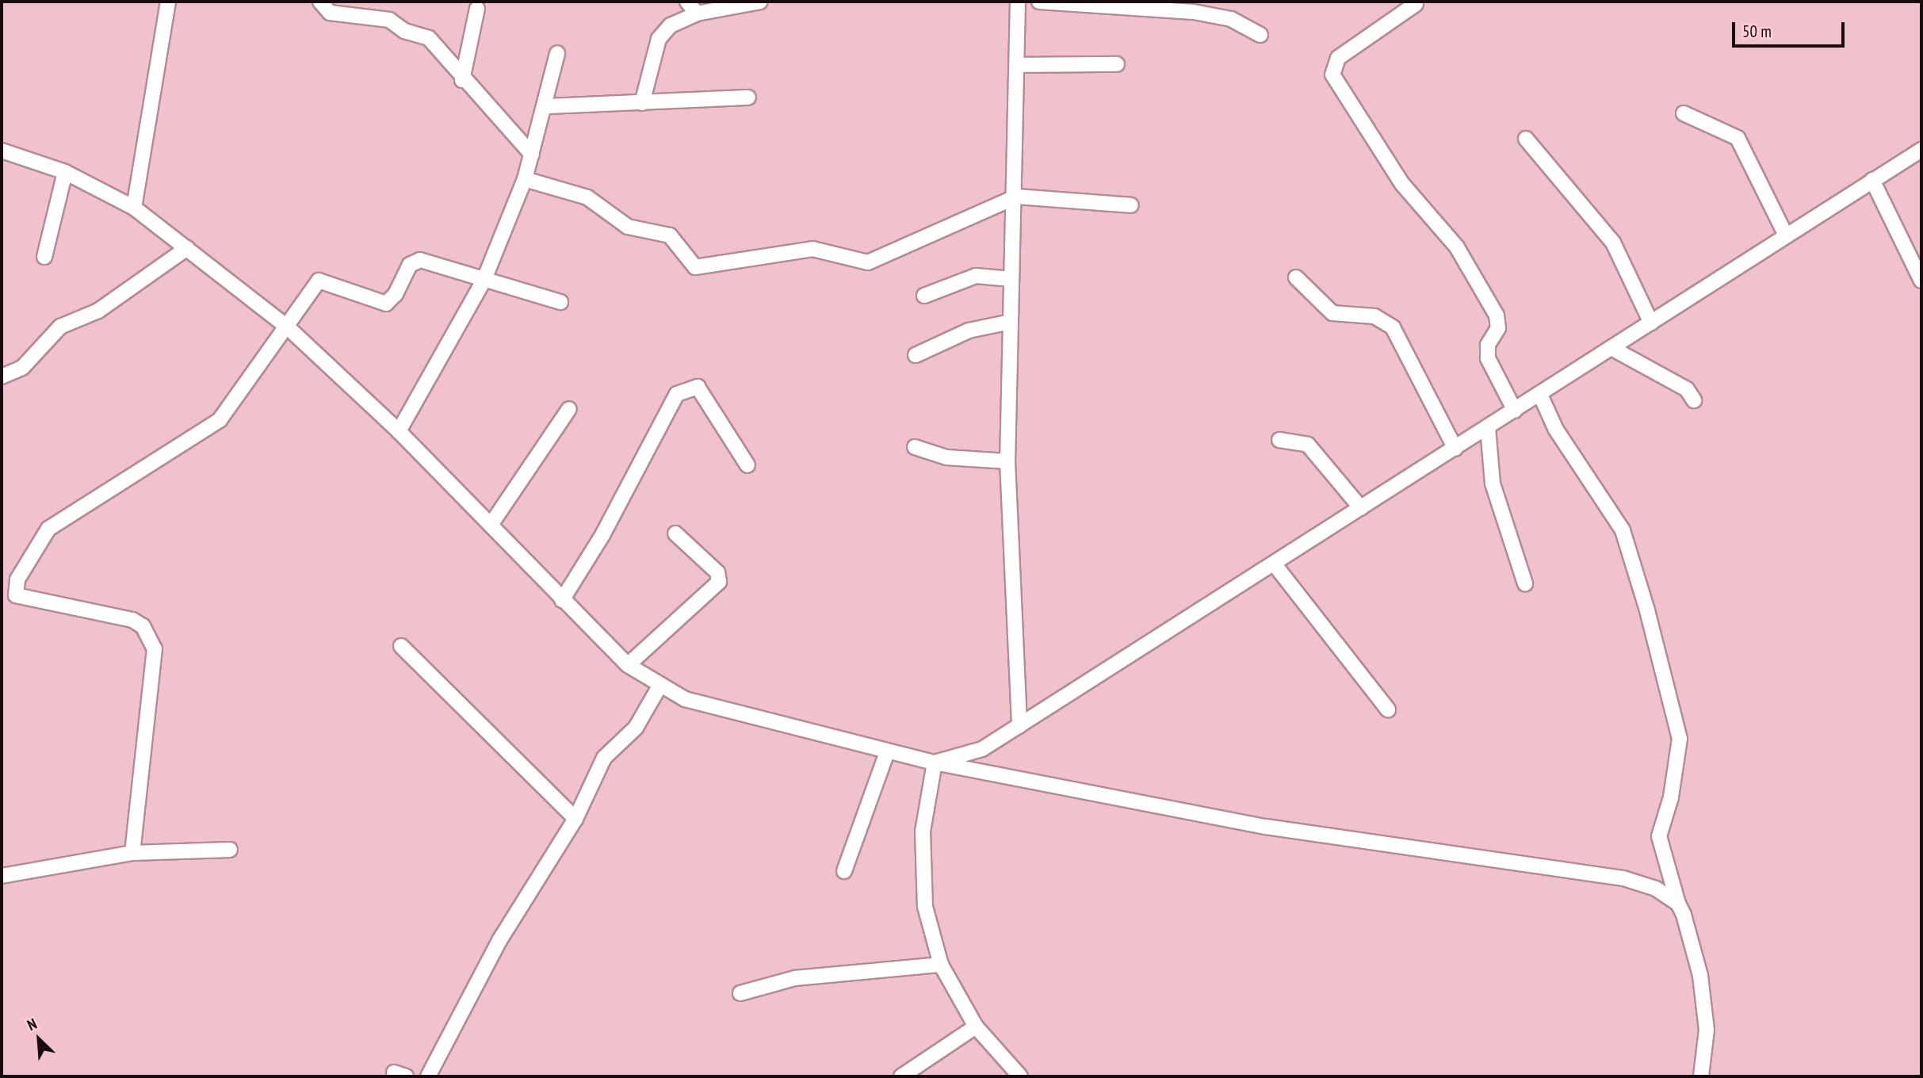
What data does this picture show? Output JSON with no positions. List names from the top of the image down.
{
  "scale_bar": "50 m",
  "north": "top left"
}
